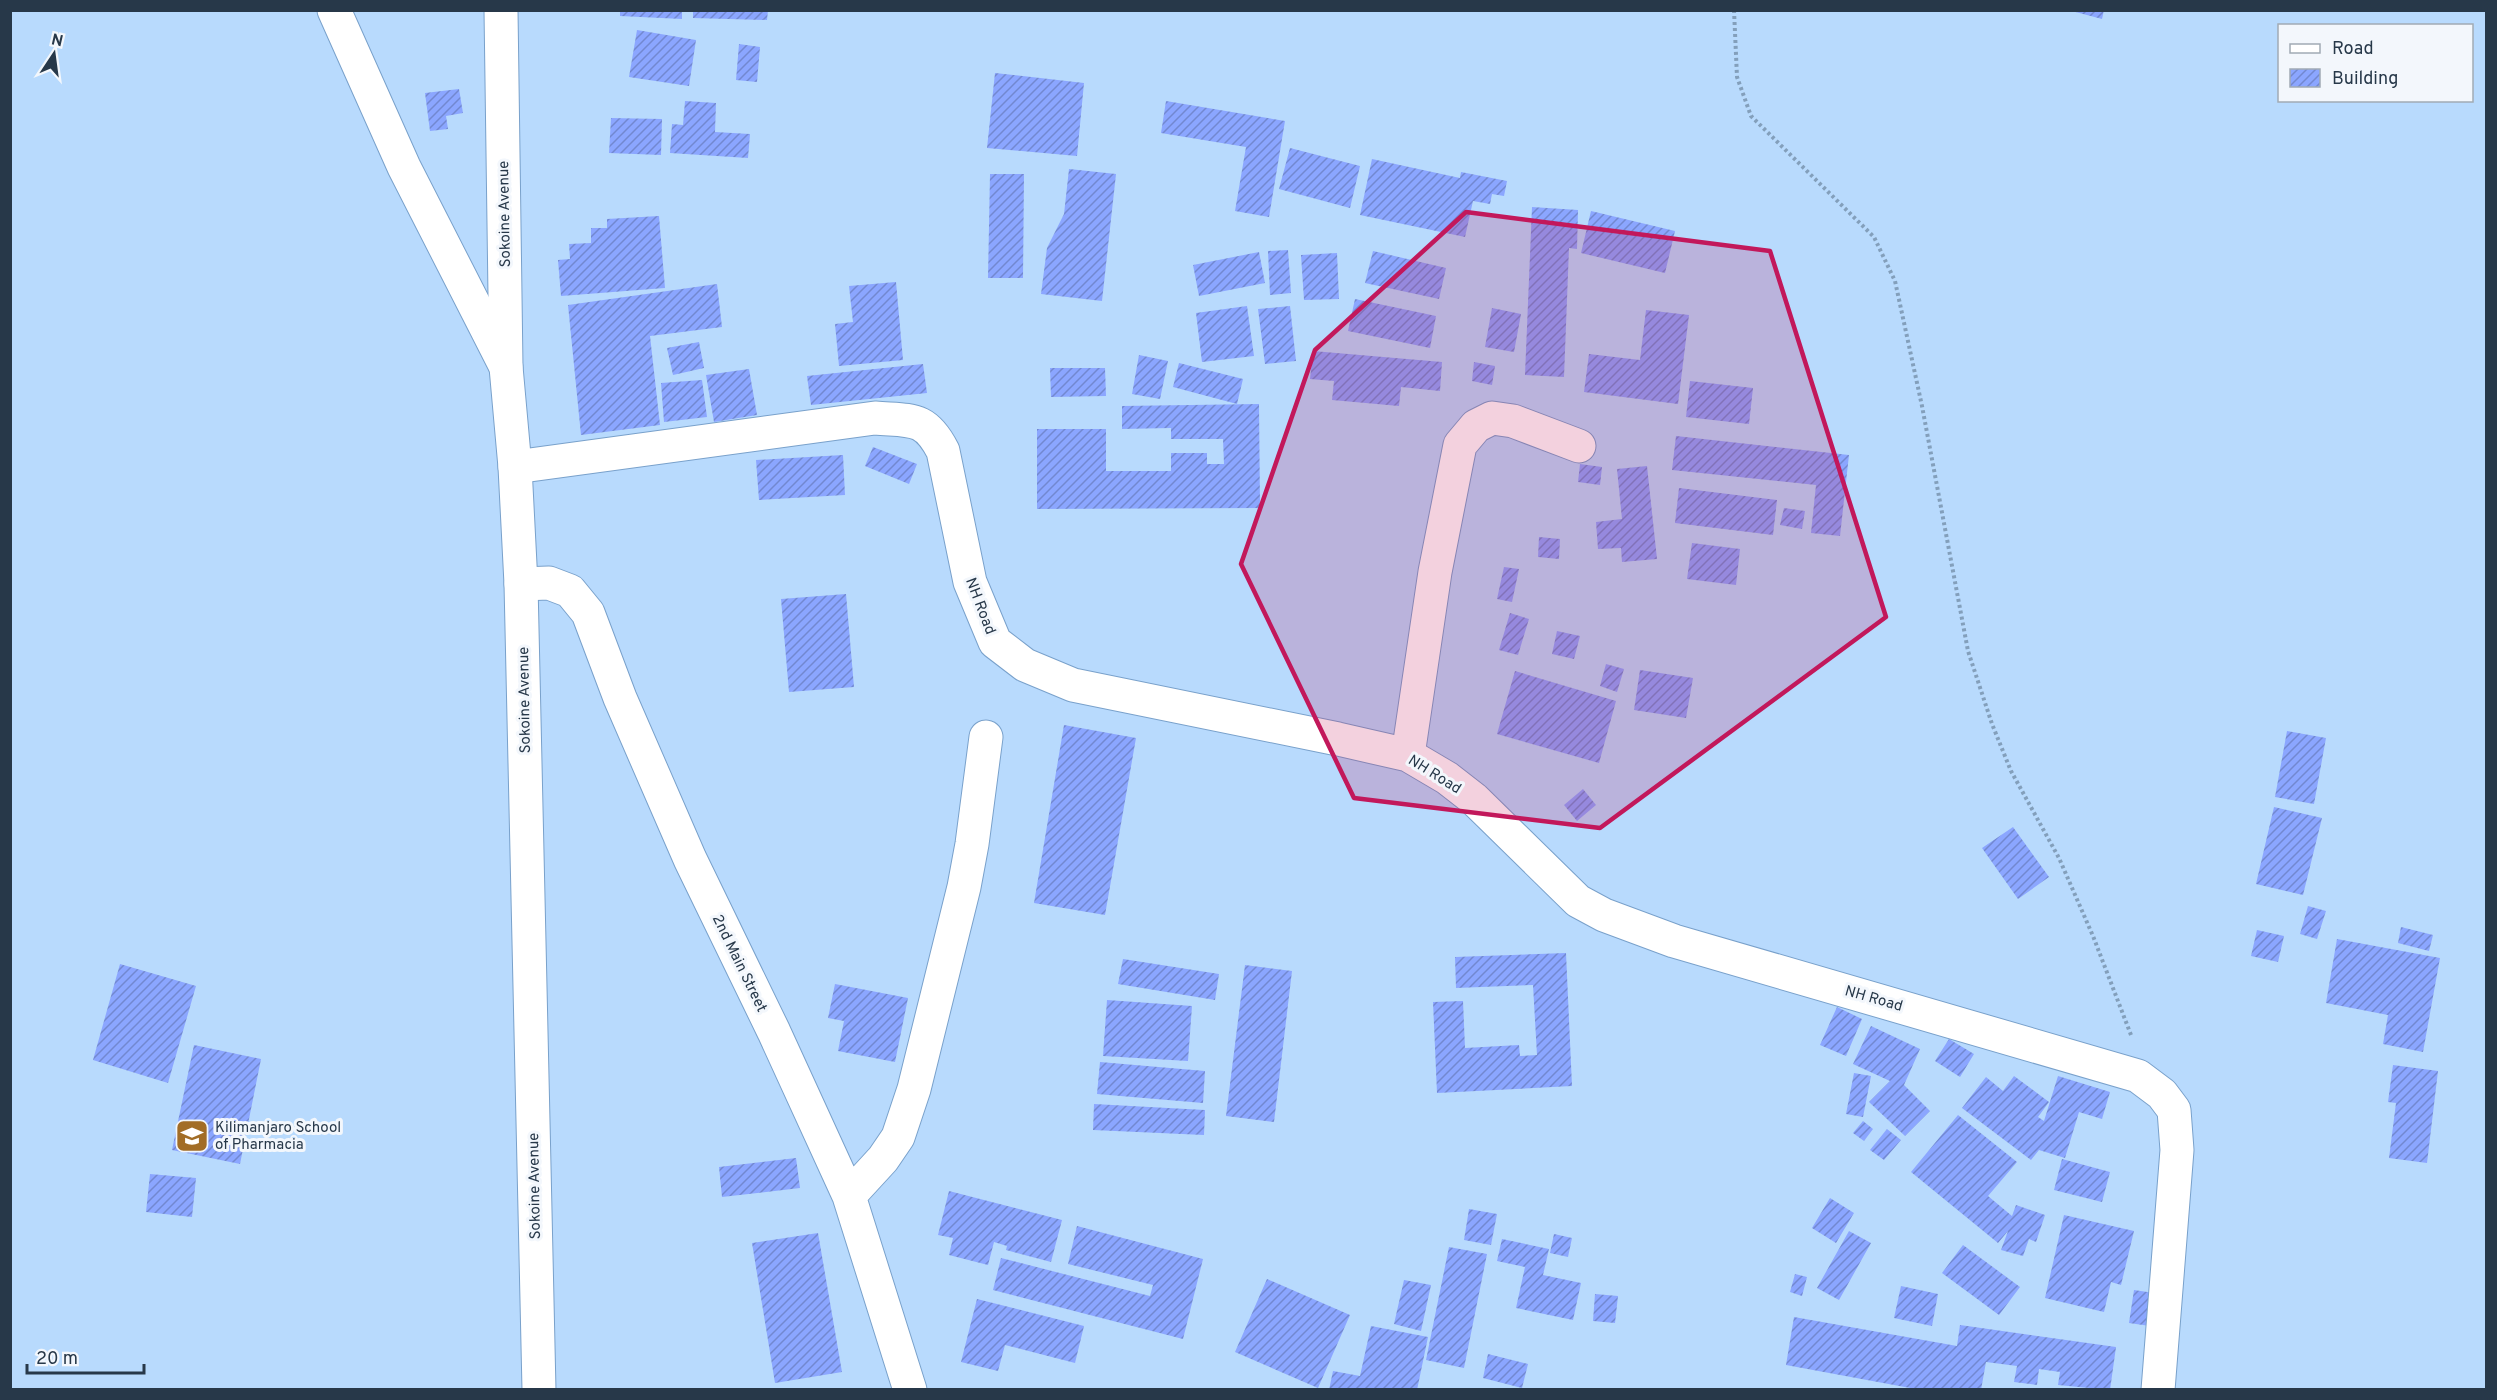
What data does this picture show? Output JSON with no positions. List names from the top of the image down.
{
  "streets": {
    "street": ["Sokoine Avenue", "NH Road", "2nd Main Street"]
  },
  "crossings": [
    ["Sokoine Avenue", "NH Road"],
    ["Sokoine Avenue", "2nd Main Street"]
  ],
  "places": {
    "school or university": ["Kilimanjaro School of Pharmacia"]
  },
  "legend": ["Road", "Building"],
  "scale_bar": "20 m",
  "north": "top"
}
